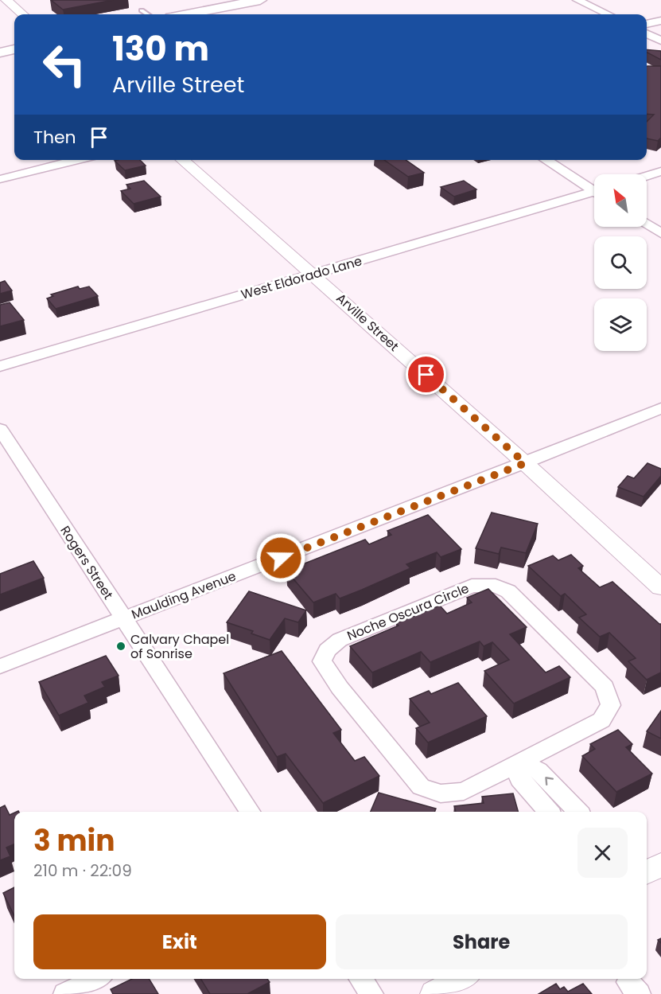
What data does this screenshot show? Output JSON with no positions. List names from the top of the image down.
{
  "streets": {
    "street": [
      "West Eldorado Lane",
      "Arville Street",
      "Rogers Street",
      "Maulding Avenue",
      "Noche Oscura Circle"
    ]
  },
  "crossings": [
    ["West Eldorado Lane", "Arville Street"],
    ["Arville Street", "Maulding Avenue"],
    ["Rogers Street", "Maulding Avenue"]
  ],
  "places": ["Calvary Chapel of Sonrise"],
  "north": "top left",
  "page": {
    "turn": ["130 m", "Arville Street"],
    "then": "Then",
    "heading": ["3 min", "210 m · 22:09"],
    "buttons": ["Exit", "Share"]
  }
}
